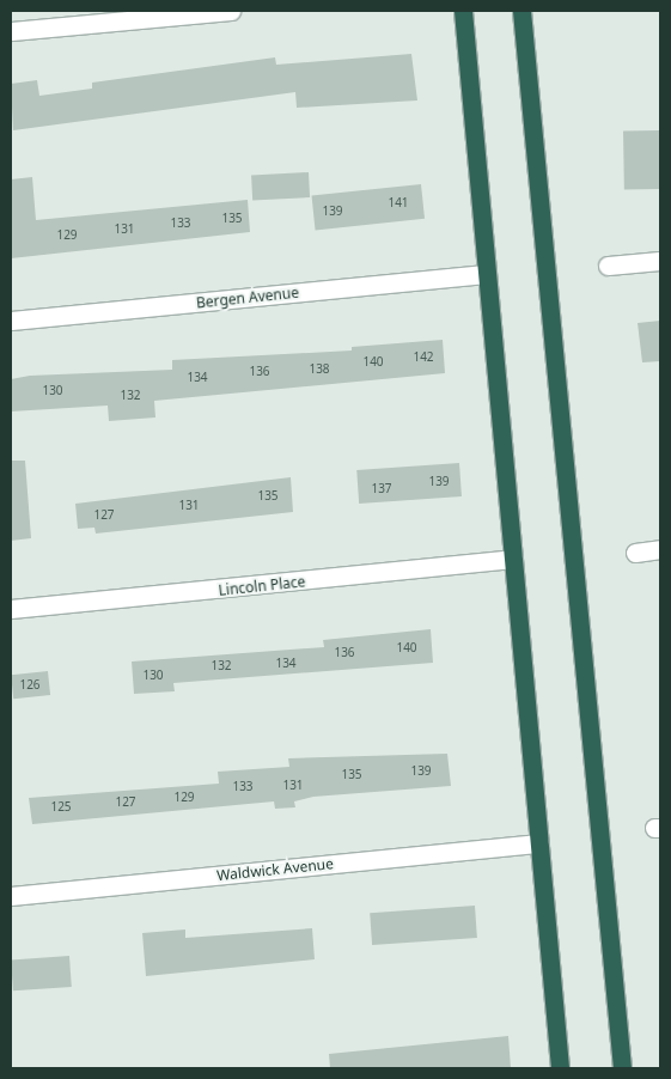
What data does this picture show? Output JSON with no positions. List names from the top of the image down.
{
  "streets": {
    "street": ["Bergen Avenue", "Lincoln Place", "Waldwick Avenue"]
  },
  "house_numbers": [
    "141",
    "139",
    "135",
    "133",
    "131",
    "129",
    "142",
    "140",
    "138",
    "136",
    "134",
    "130",
    "132",
    "139",
    "137",
    "135",
    "131",
    "127",
    "140",
    "136",
    "134",
    "132",
    "130",
    "126",
    "139",
    "135",
    "131",
    "133",
    "129",
    "127",
    "125"
  ]
}
